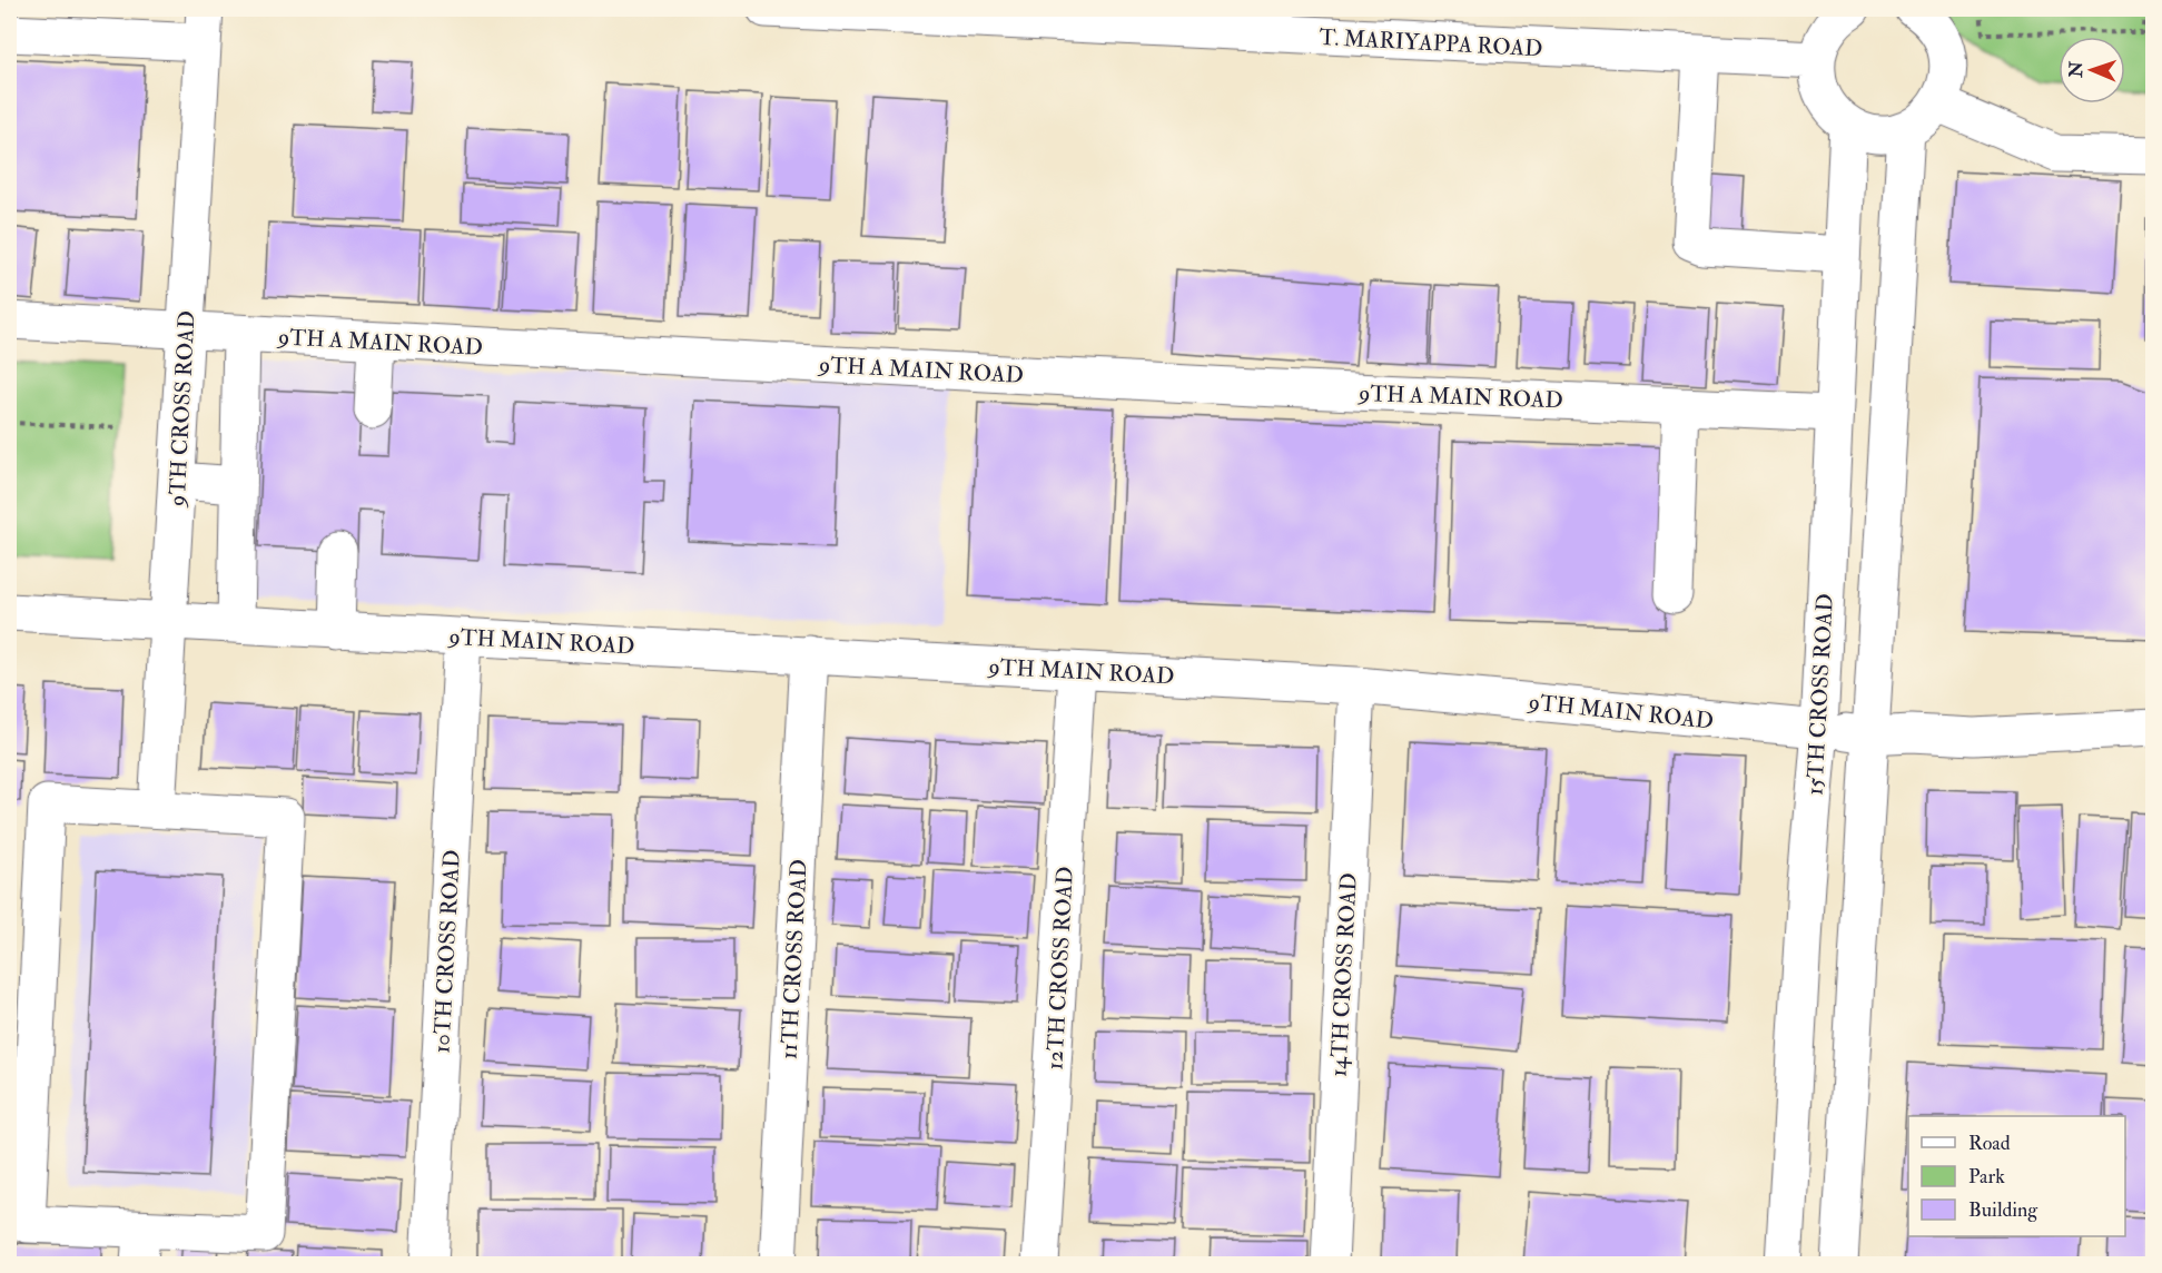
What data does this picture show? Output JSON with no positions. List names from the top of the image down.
{
  "streets": {
    "street": [
      "T. MARIYAPPA ROAD",
      "9TH A MAIN ROAD",
      "9TH CROSS ROAD",
      "9TH MAIN ROAD",
      "15TH CROSS ROAD",
      "10TH CROSS ROAD",
      "11TH CROSS ROAD",
      "12TH CROSS ROAD",
      "14TH CROSS ROAD"
    ]
  },
  "crossings": [
    ["9TH A MAIN ROAD", "9TH CROSS ROAD"],
    ["9TH A MAIN ROAD", "15TH CROSS ROAD"],
    ["9TH CROSS ROAD", "9TH MAIN ROAD"],
    ["9TH MAIN ROAD", "15TH CROSS ROAD"],
    ["9TH MAIN ROAD", "10TH CROSS ROAD"],
    ["9TH MAIN ROAD", "11TH CROSS ROAD"],
    ["9TH MAIN ROAD", "12TH CROSS ROAD"],
    ["9TH MAIN ROAD", "14TH CROSS ROAD"]
  ],
  "legend": ["Road", "Park", "Building"],
  "north": "left"
}
